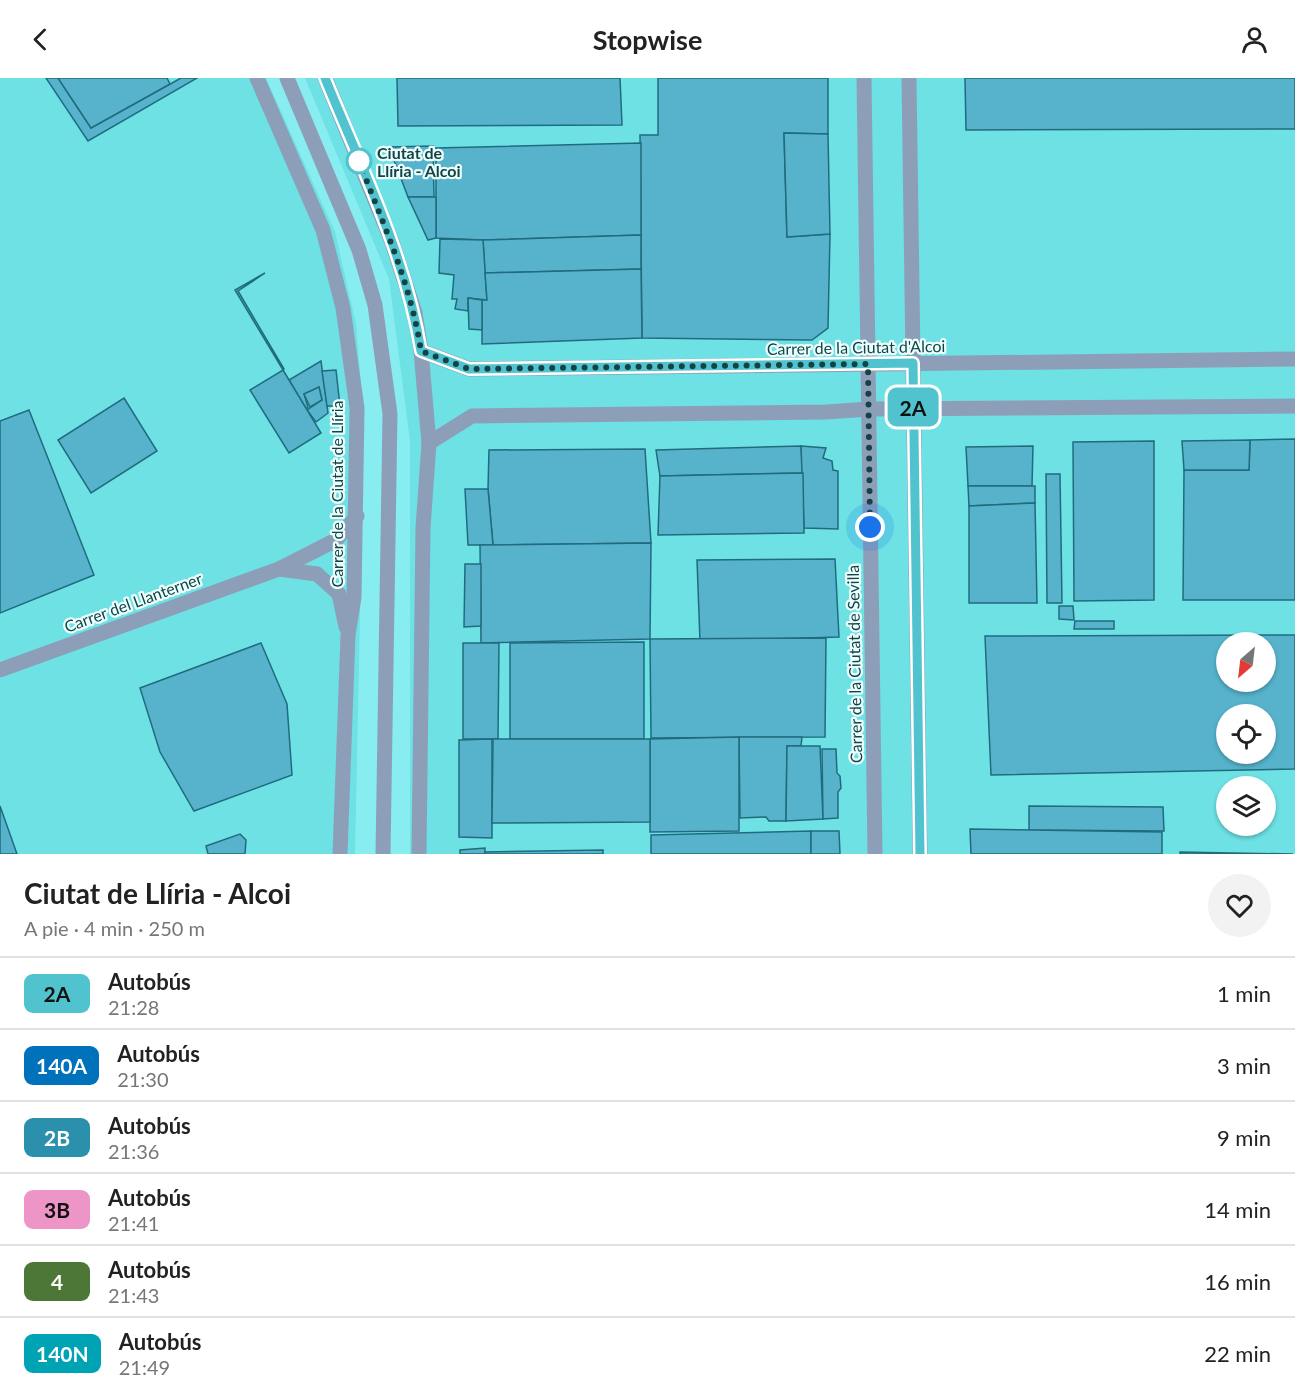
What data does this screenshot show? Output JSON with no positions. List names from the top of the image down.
{
  "streets": {
    "street": [
      "Carrer de la Ciutat d'Alcoi",
      "Carrer de la Ciutat de Llíria",
      "Carrer del Llanterner",
      "Carrer de la Ciutat de Sevilla"
    ]
  },
  "crossings": [
    ["Carrer de la Ciutat d'Alcoi", "Carrer de la Ciutat de Sevilla"],
    ["Carrer de la Ciutat de Llíria", "Carrer del Llanterner"]
  ],
  "places": ["Ciutat de Llíria - Alcoi"],
  "lines": ["bus line 2A"],
  "north": "bottom left",
  "page": {
    "header": "Stopwise",
    "on_map": "2A",
    "heading": ["Ciutat de Llíria - Alcoi", "A pie · 4 min · 250 m"],
    "list": [
      {
        "mark": "2A",
        "name": "Autobús",
        "note": "21:28",
        "value": "1 min"
      },
      {
        "mark": "140A",
        "name": "Autobús",
        "note": "21:30",
        "value": "3 min"
      },
      {
        "mark": "2B",
        "name": "Autobús",
        "note": "21:36",
        "value": "9 min"
      },
      {
        "mark": "3B",
        "name": "Autobús",
        "note": "21:41",
        "value": "14 min"
      },
      {
        "mark": "4",
        "name": "Autobús",
        "note": "21:43",
        "value": "16 min"
      },
      {
        "mark": "140N",
        "name": "Autobús",
        "note": "21:49",
        "value": "22 min"
      }
    ]
  }
}
